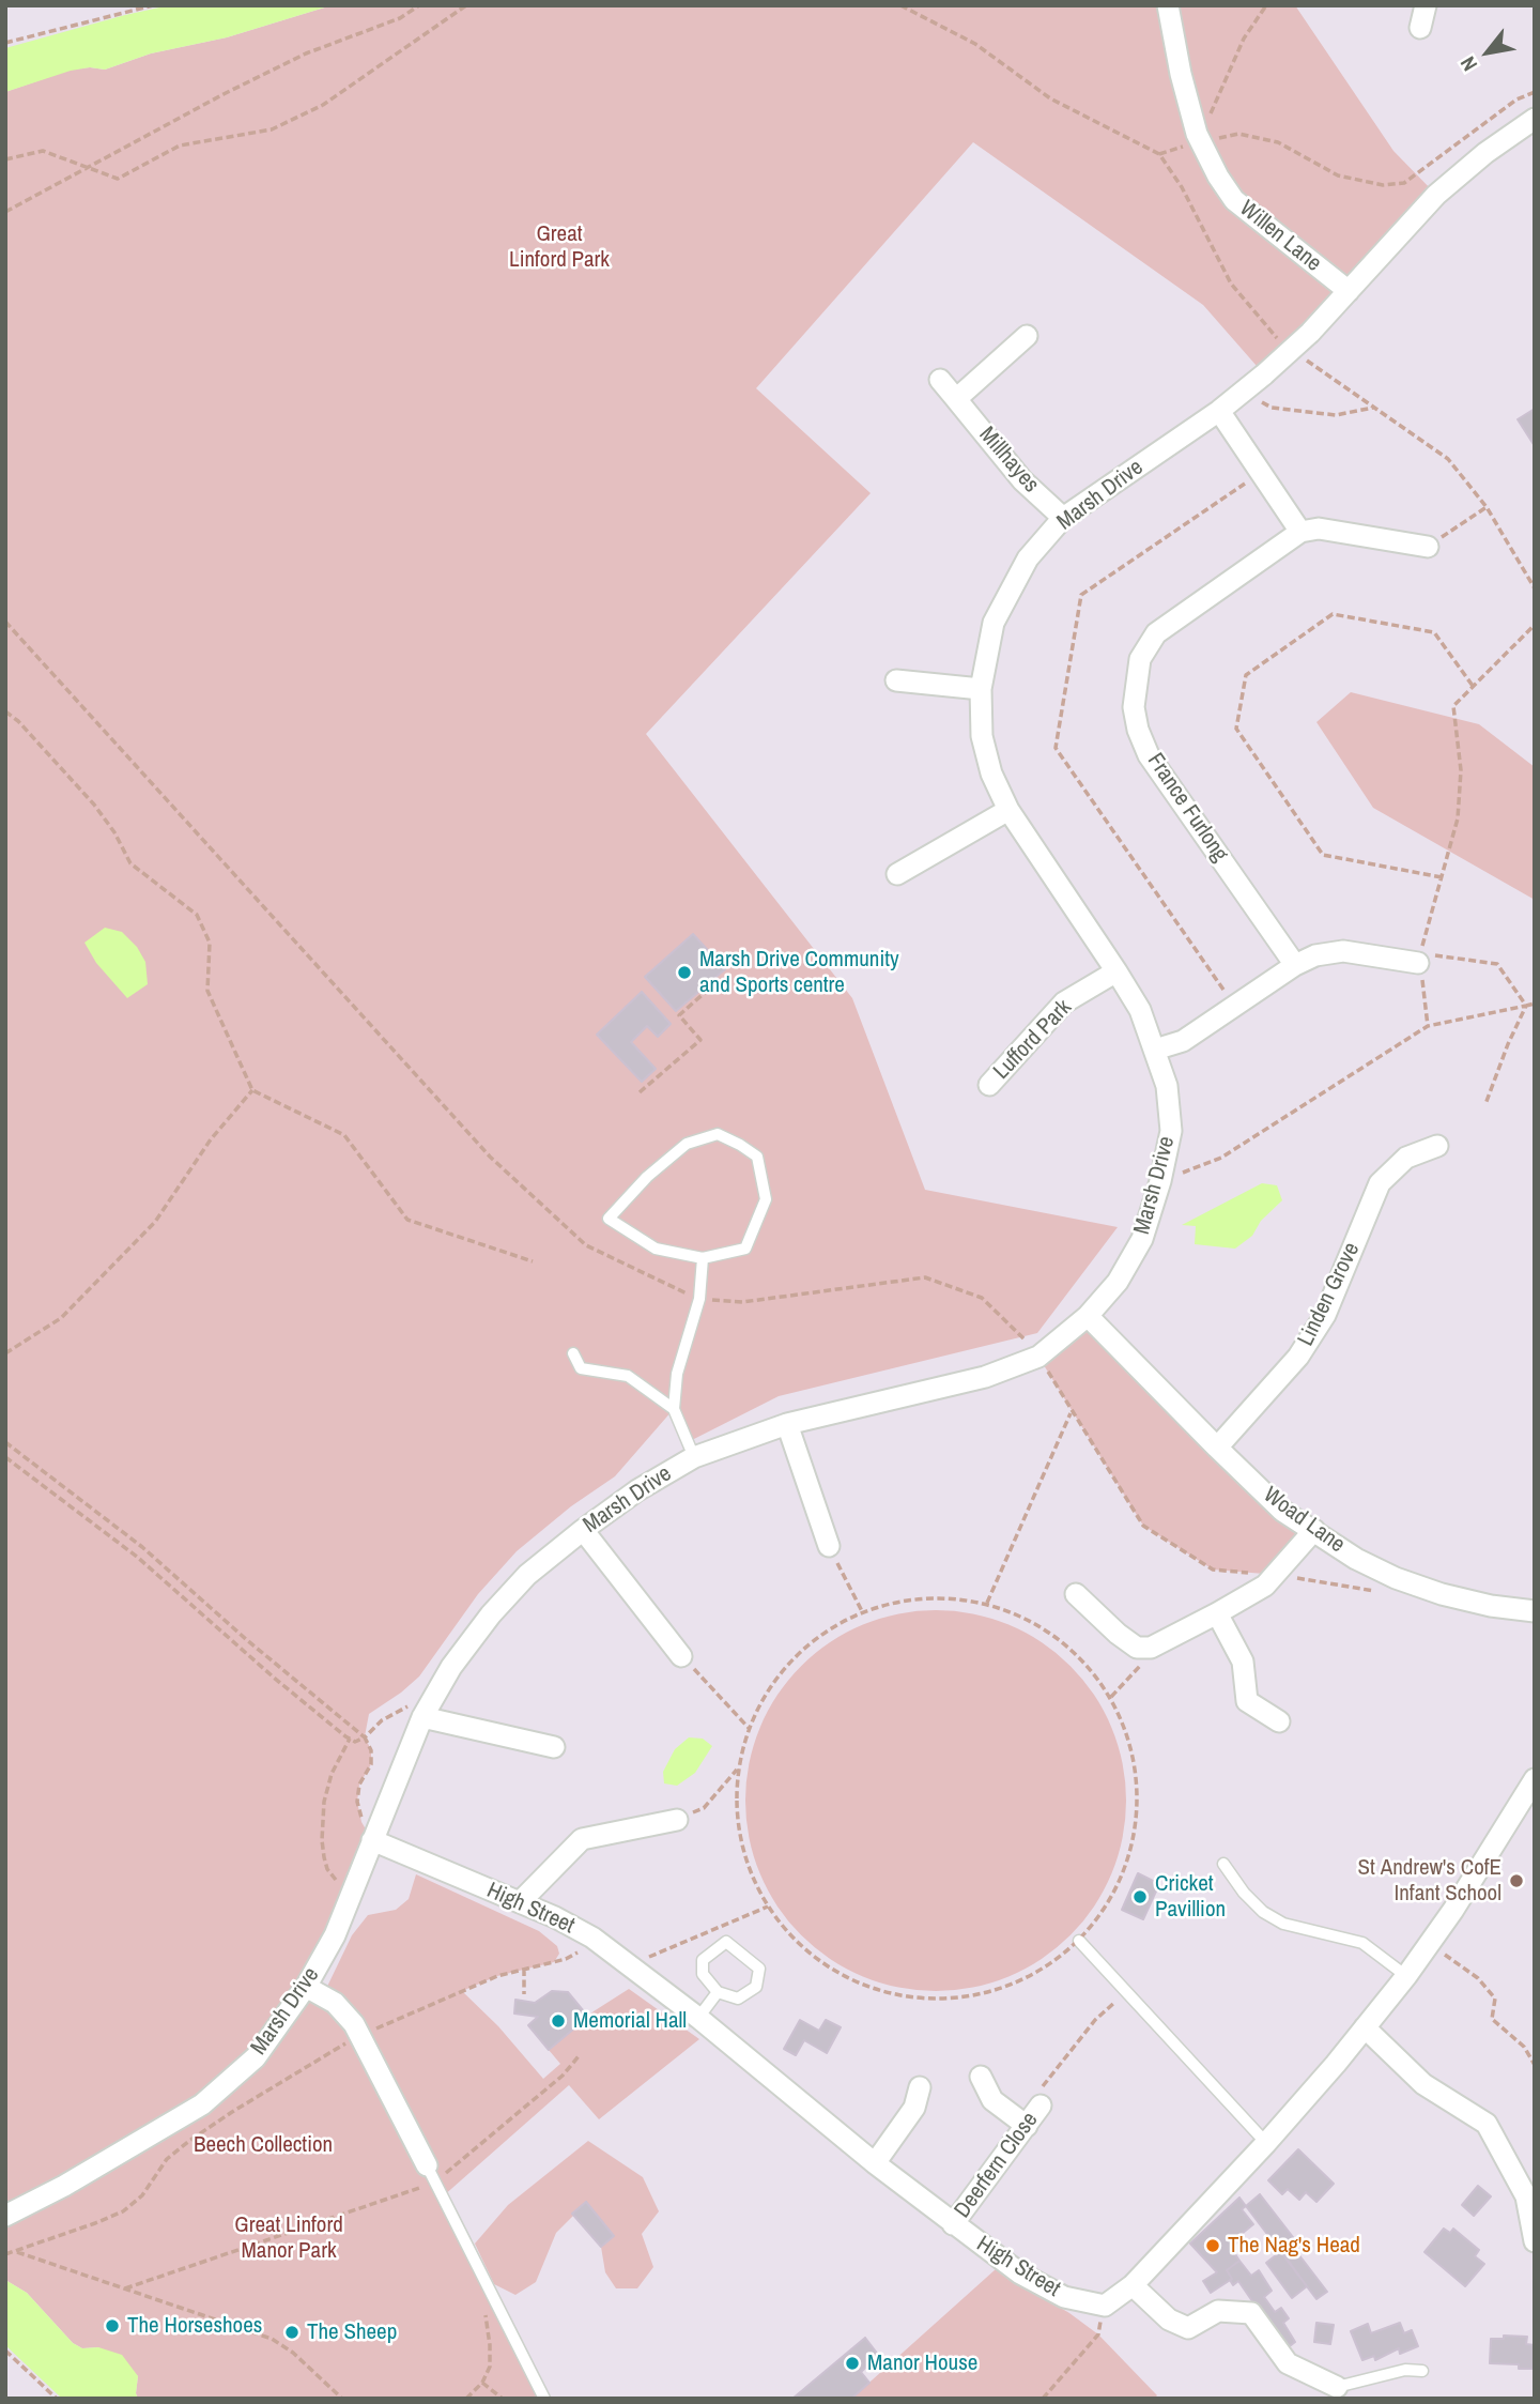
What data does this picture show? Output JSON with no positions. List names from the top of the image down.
{
  "streets": {
    "street": [
      "Willen Lane",
      "Millhayes",
      "Marsh Drive",
      "France Furlong",
      "Lufford Park",
      "Linden Grove",
      "Woad Lane",
      "High Street",
      "Deerfern Close"
    ]
  },
  "crossings": [
    ["Willen Lane", "Marsh Drive"],
    ["Millhayes", "Marsh Drive"],
    ["Marsh Drive", "Lufford Park"],
    ["Marsh Drive", "Woad Lane"],
    ["Marsh Drive", "High Street"],
    ["Linden Grove", "Woad Lane"],
    ["High Street", "Deerfern Close"]
  ],
  "parks": ["Great Linford Park", "Beech Collection", "Great Linford Manor Park"],
  "places": [
    "Marsh Drive Community and Sports centre",
    "St Andrew's CofE Infant School",
    "Cricket Pavillion",
    "Memorial Hall",
    "The Nag's Head",
    "The Horseshoes",
    "The Sheep",
    "Manor House"
  ],
  "north": "bottom left"
}
